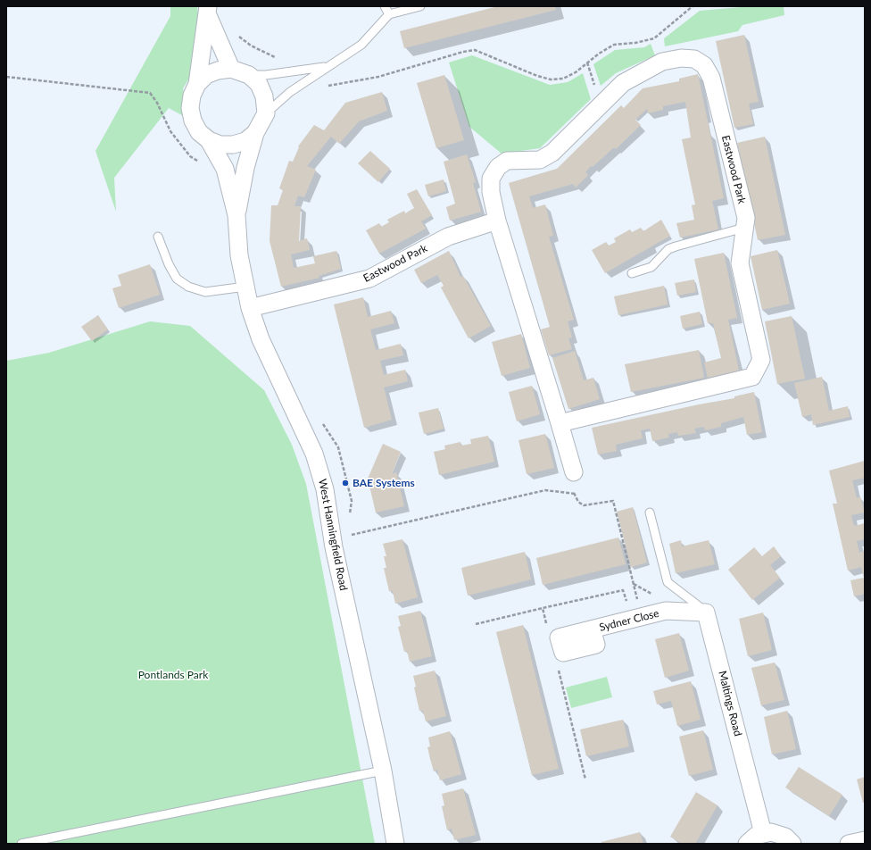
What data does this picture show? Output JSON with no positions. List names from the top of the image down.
{
  "streets": {
    "street": [
      "Eastwood Park",
      "West Hanningfield Road",
      "Sydner Close",
      "Maltings Road"
    ]
  },
  "crossings": [
    ["Eastwood Park", "West Hanningfield Road"],
    ["Sydner Close", "Maltings Road"]
  ],
  "parks": ["Pontlands Park"],
  "places": ["BAE Systems"]
}
